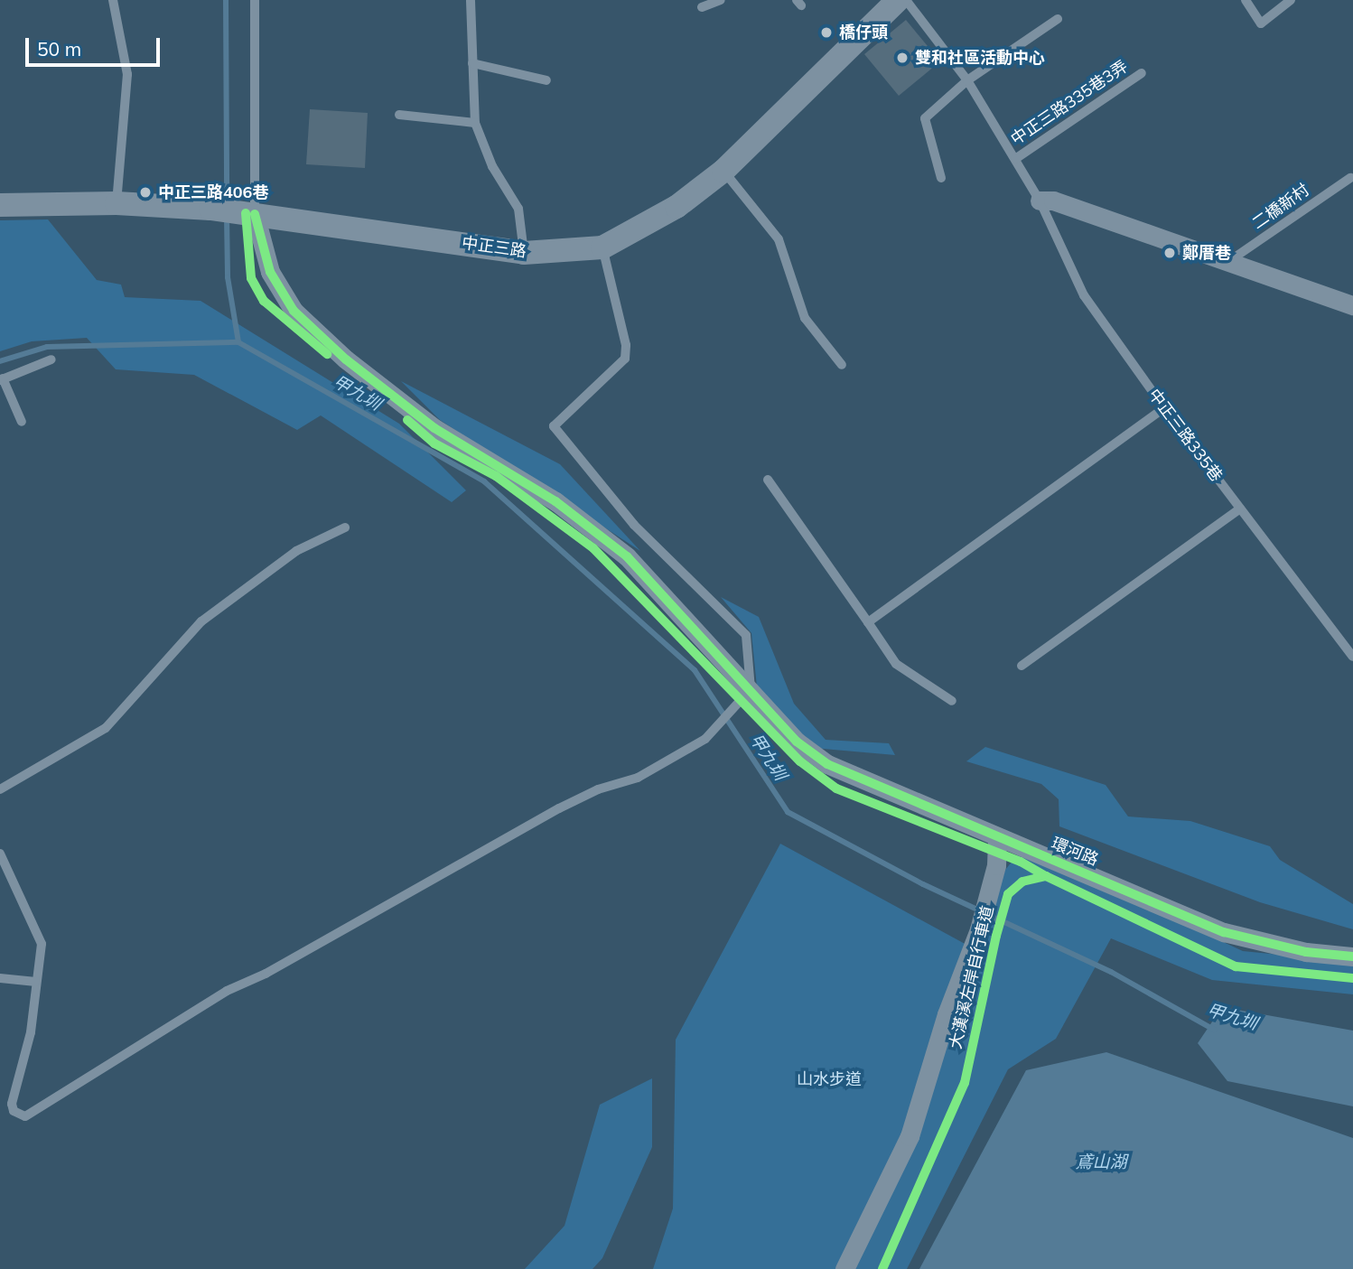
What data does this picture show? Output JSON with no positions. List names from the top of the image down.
{
  "streets": {
    "street": ["中正三路", "環河路"],
    "lane": ["中正三路335巷3弄", "二橋新村", "中正三路335巷"],
    "cycle path": ["大漢溪左岸自行車道"]
  },
  "crossings": [
    ["中正三路335巷3弄", "中正三路335巷"],
    ["中正三路", "環河路"]
  ],
  "water": ["甲九圳", "鳶山湖"],
  "parks": ["山水步道"],
  "places": [
    "橋仔頭",
    "雙和社區活動中心",
    "中正三路406巷",
    "鄭厝巷"
  ],
  "scale_bar": "50 m"
}
